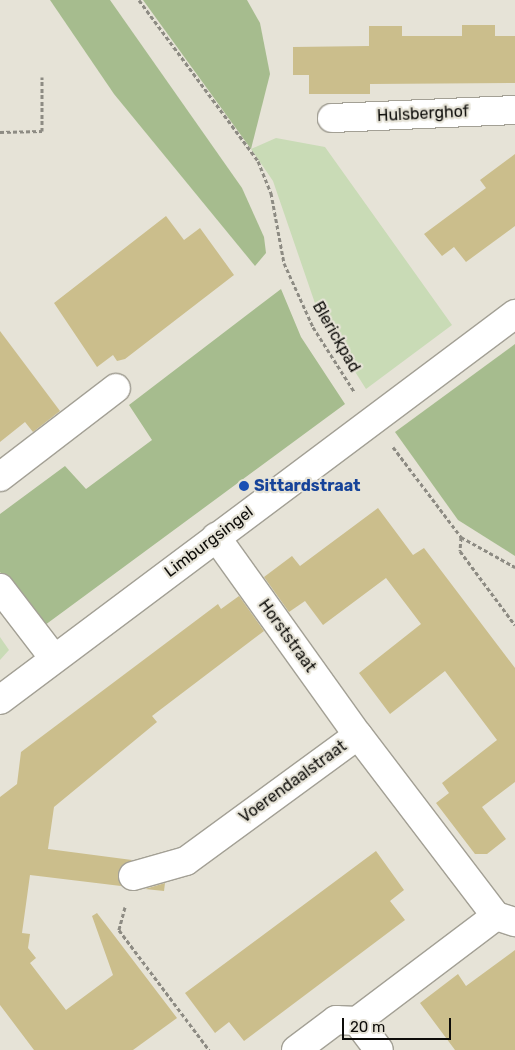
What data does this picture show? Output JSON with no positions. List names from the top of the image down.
{
  "streets": {
    "street": [
      "Hulsberghof",
      "Limburgsingel",
      "Horststraat",
      "Voerendaalstraat"
    ],
    "path": ["Blerickpad"]
  },
  "crossings": [
    ["Blerickpad", "Limburgsingel"],
    ["Limburgsingel", "Horststraat"],
    ["Horststraat", "Voerendaalstraat"]
  ],
  "places": ["Sittardstraat"],
  "scale_bar": "20 m"
}
